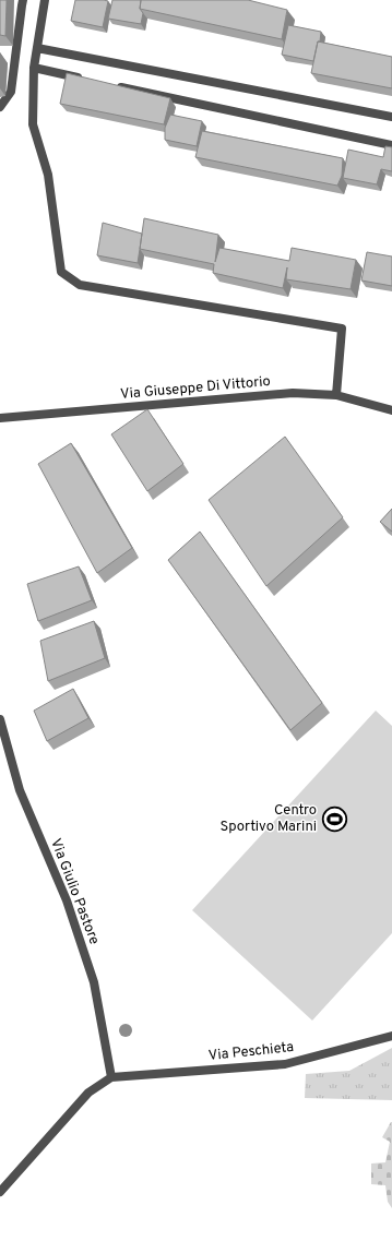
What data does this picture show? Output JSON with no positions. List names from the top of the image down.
{
  "streets": {
    "street": ["Via Giuseppe Di Vittorio", "Via Giulio Pastore", "Via Peschieta"]
  },
  "crossings": [
    ["Via Giulio Pastore", "Via Peschieta"]
  ],
  "places": {
    "sports": ["Centro Sportivo Marini"]
  }
}
